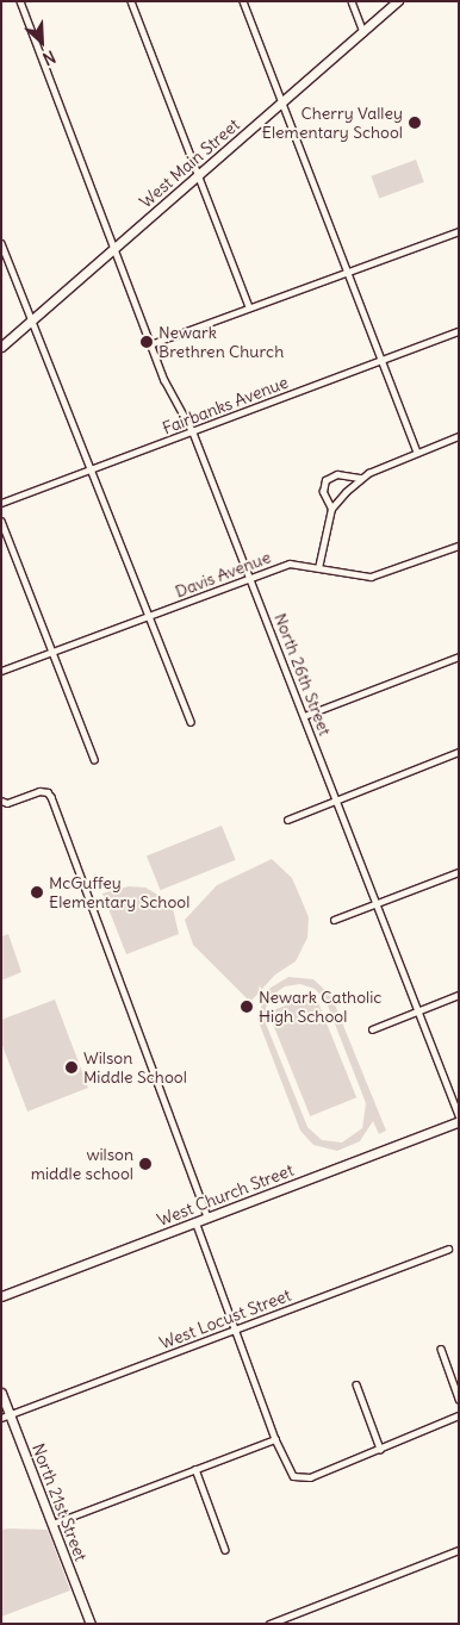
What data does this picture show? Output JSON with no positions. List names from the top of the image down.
{
  "streets": {
    "main road": ["West Main Street", "West Church Street", "North 21st Street"],
    "street": [
      "Fairbanks Avenue",
      "Davis Avenue",
      "North 26th Street",
      "West Locust Street"
    ]
  },
  "crossings": [
    ["West Main Street", "North 26th Street"],
    ["Fairbanks Avenue", "North 26th Street"],
    ["Davis Avenue", "North 26th Street"],
    ["West Locust Street", "North 21st Street"]
  ],
  "places": [
    "Cherry Valley Elementary School",
    "Newark Brethren Church",
    "McGuffey Elementary School",
    "Newark Catholic High School",
    "Wilson Middle School",
    "wilson middle school"
  ],
  "north": "bottom right"
}
